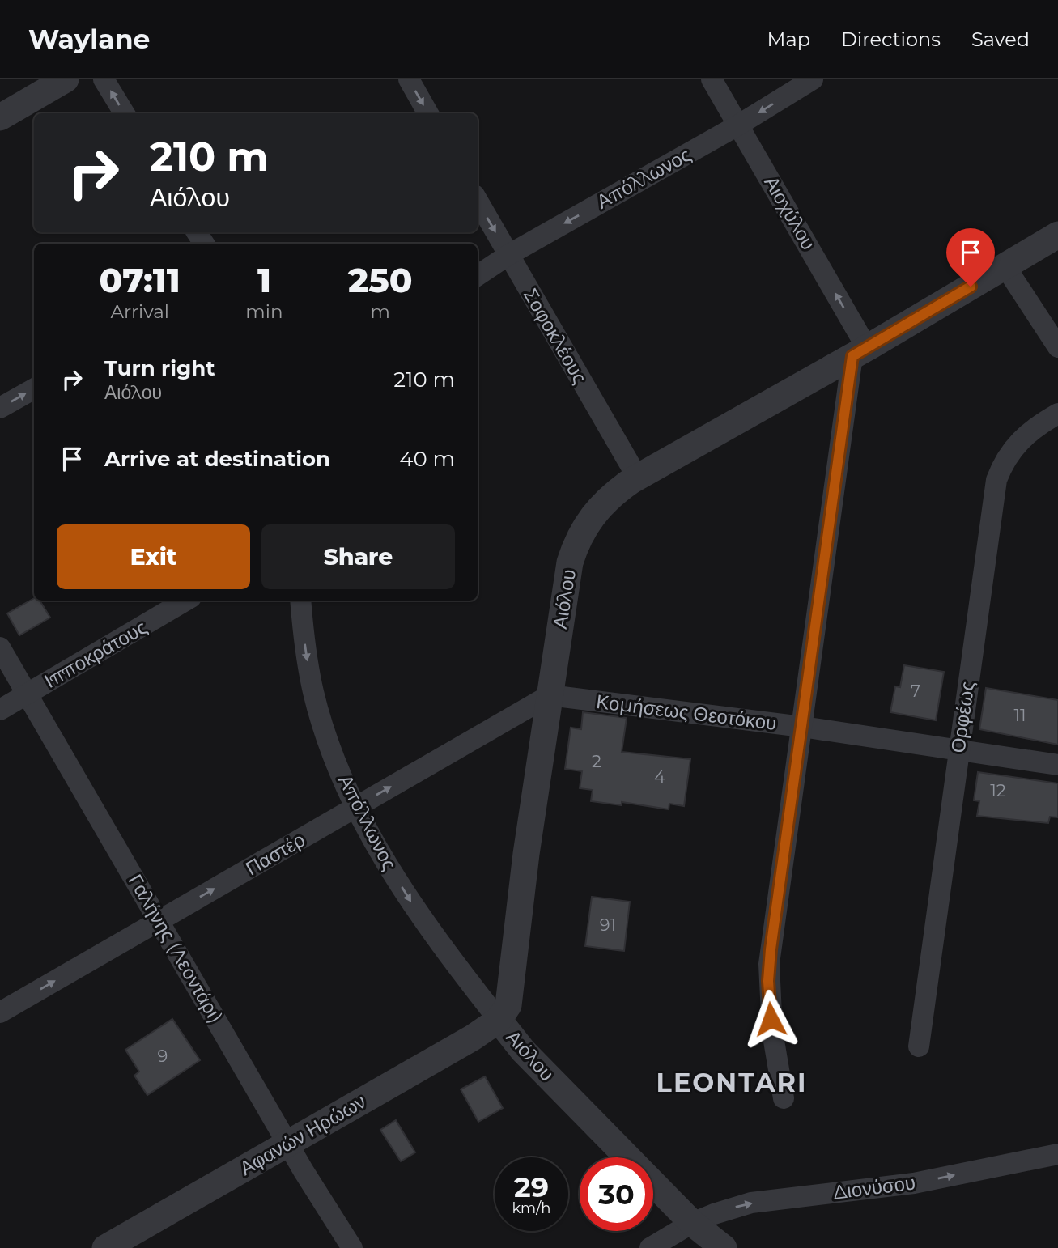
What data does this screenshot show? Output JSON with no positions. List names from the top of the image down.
{
  "streets": {
    "street": [
      "Απόλλωνος",
      "Αιοχύλου",
      "Σοφοκλέους",
      "Αιόλου",
      "Ιπποκράτους",
      "Κομήσεως Θεοτόκου",
      "Ορφέως",
      "Παστέρ",
      "Γαλήνης (Λεοντάρι)",
      "Αφανών Ηρώων",
      "Διονύσου"
    ]
  },
  "crossings": [
    ["Απόλλωνος", "Αιοχύλου"],
    ["Απόλλωνος", "Σοφοκλέους"],
    ["Απόλλωνος", "Αιόλου"],
    ["Απόλλωνος", "Παστέρ"],
    ["Απόλλωνος", "Αφανών Ηρώων"],
    ["Αιοχύλου", "Αιόλου"],
    ["Σοφοκλέους", "Αιόλου"],
    ["Αιόλου", "Κομήσεως Θεοτόκου"],
    ["Αιόλου", "Παστέρ"],
    ["Αιόλου", "Αφανών Ηρώων"],
    ["Αιόλου", "Διονύσου"],
    ["Ιπποκράτους", "Γαλήνης (Λεοντάρι)"],
    ["Κομήσεως Θεοτόκου", "Ορφέως"],
    ["Κομήσεως Θεοτόκου", "Παστέρ"],
    ["Παστέρ", "Γαλήνης (Λεοντάρι)"],
    ["Γαλήνης (Λεοντάρι)", "Αφανών Ηρώων"]
  ],
  "one_way": ["Αιοχύλου", "Παστέρ", "Διονύσου"],
  "districts": ["LEONTARI"],
  "house_numbers": [
    "7",
    "11",
    "2",
    "4",
    "12",
    "91",
    "9"
  ],
  "page": {
    "header": "Waylane",
    "nav": ["Map", "Directions", "Saved"],
    "turn": ["210 m", "Αιόλου"],
    "eta": [
      "07:11",
      "Arrival",
      "1",
      "min",
      "250",
      "m"
    ],
    "list": [
      {
        "name": "Turn right",
        "note": "Αιόλου",
        "value": "210 m"
      },
      {
        "name": "Arrive at destination",
        "value": "40 m"
      }
    ],
    "buttons": ["Exit", "Share"],
    "speed": "29 km/h",
    "limit": "30"
  }
}
